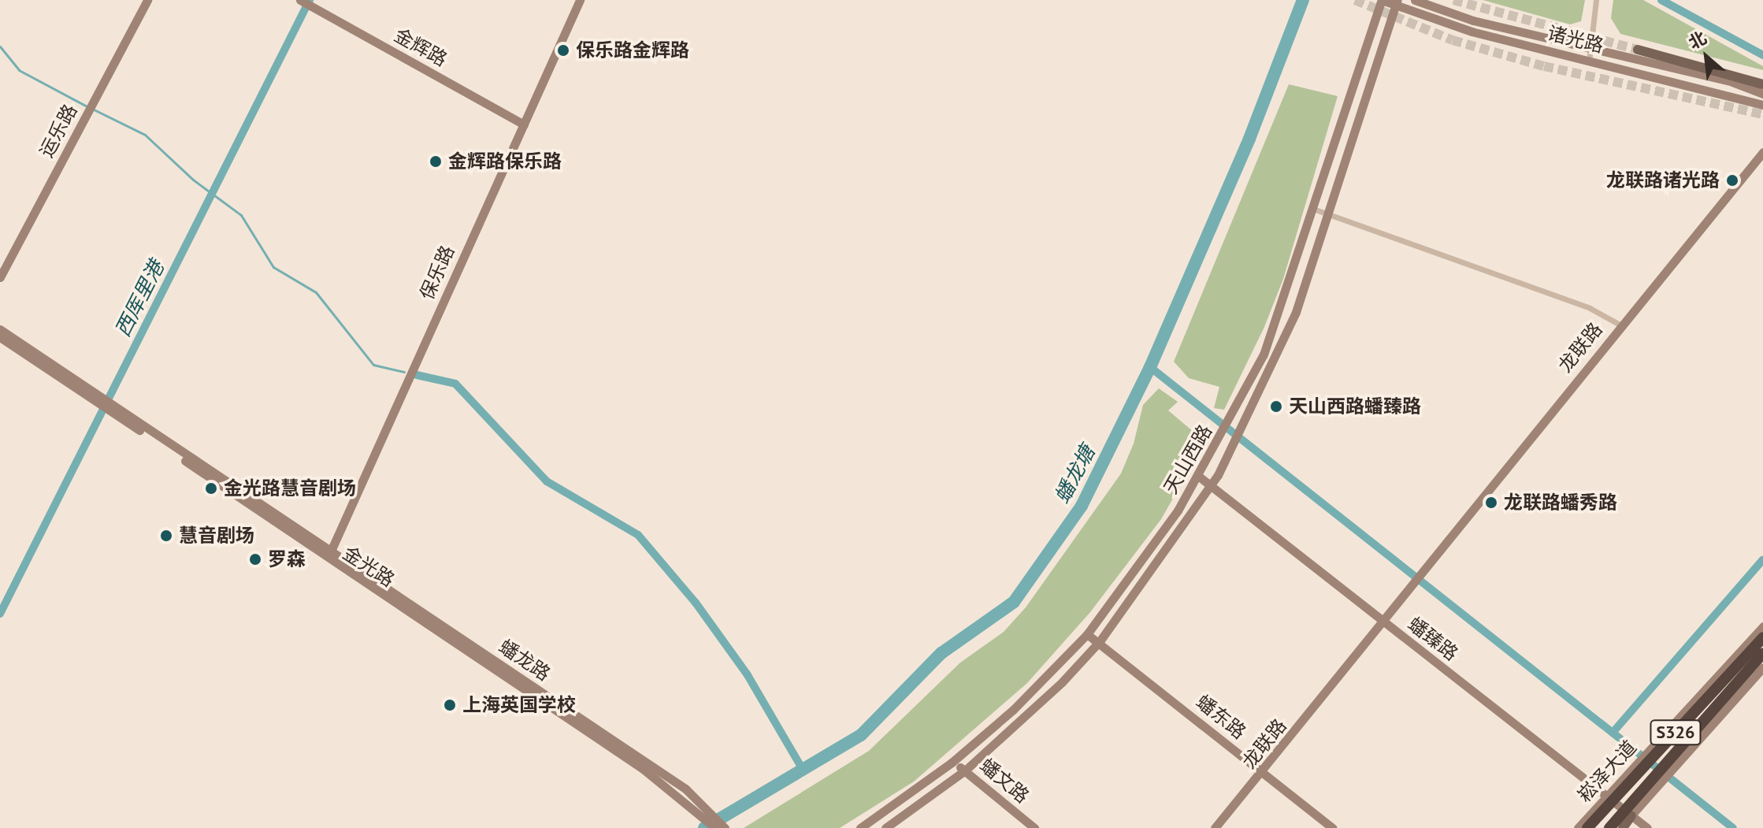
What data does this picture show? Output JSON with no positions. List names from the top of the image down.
{
  "streets": {
    "highway": ["S326"],
    "street": [
      "诸光路",
      "金辉路",
      "运乐路",
      "保乐路",
      "龙联路",
      "天山西路",
      "金光路",
      "蟠臻路",
      "蟠龙路",
      "蟠东路",
      "崧泽大道",
      "蟠文路"
    ]
  },
  "crossings": [
    ["诸光路", "天山西路"],
    ["金辉路", "保乐路"],
    ["保乐路", "金光路"],
    ["保乐路", "蟠龙路"],
    ["龙联路", "蟠臻路"],
    ["龙联路", "蟠东路"],
    ["天山西路", "蟠臻路"],
    ["天山西路", "蟠东路"],
    ["天山西路", "蟠文路"],
    ["金光路", "蟠龙路"],
    ["蟠臻路", "崧泽大道"]
  ],
  "water": ["西厍里港", "蟠龙塘"],
  "places": [
    "保乐路金辉路",
    "金辉路保乐路",
    "龙联路诸光路",
    "天山西路蟠臻路",
    "金光路慧音剧场",
    "龙联路蟠秀路",
    "慧音剧场",
    "罗森",
    "上海英国学校"
  ],
  "north": "top left"
}
